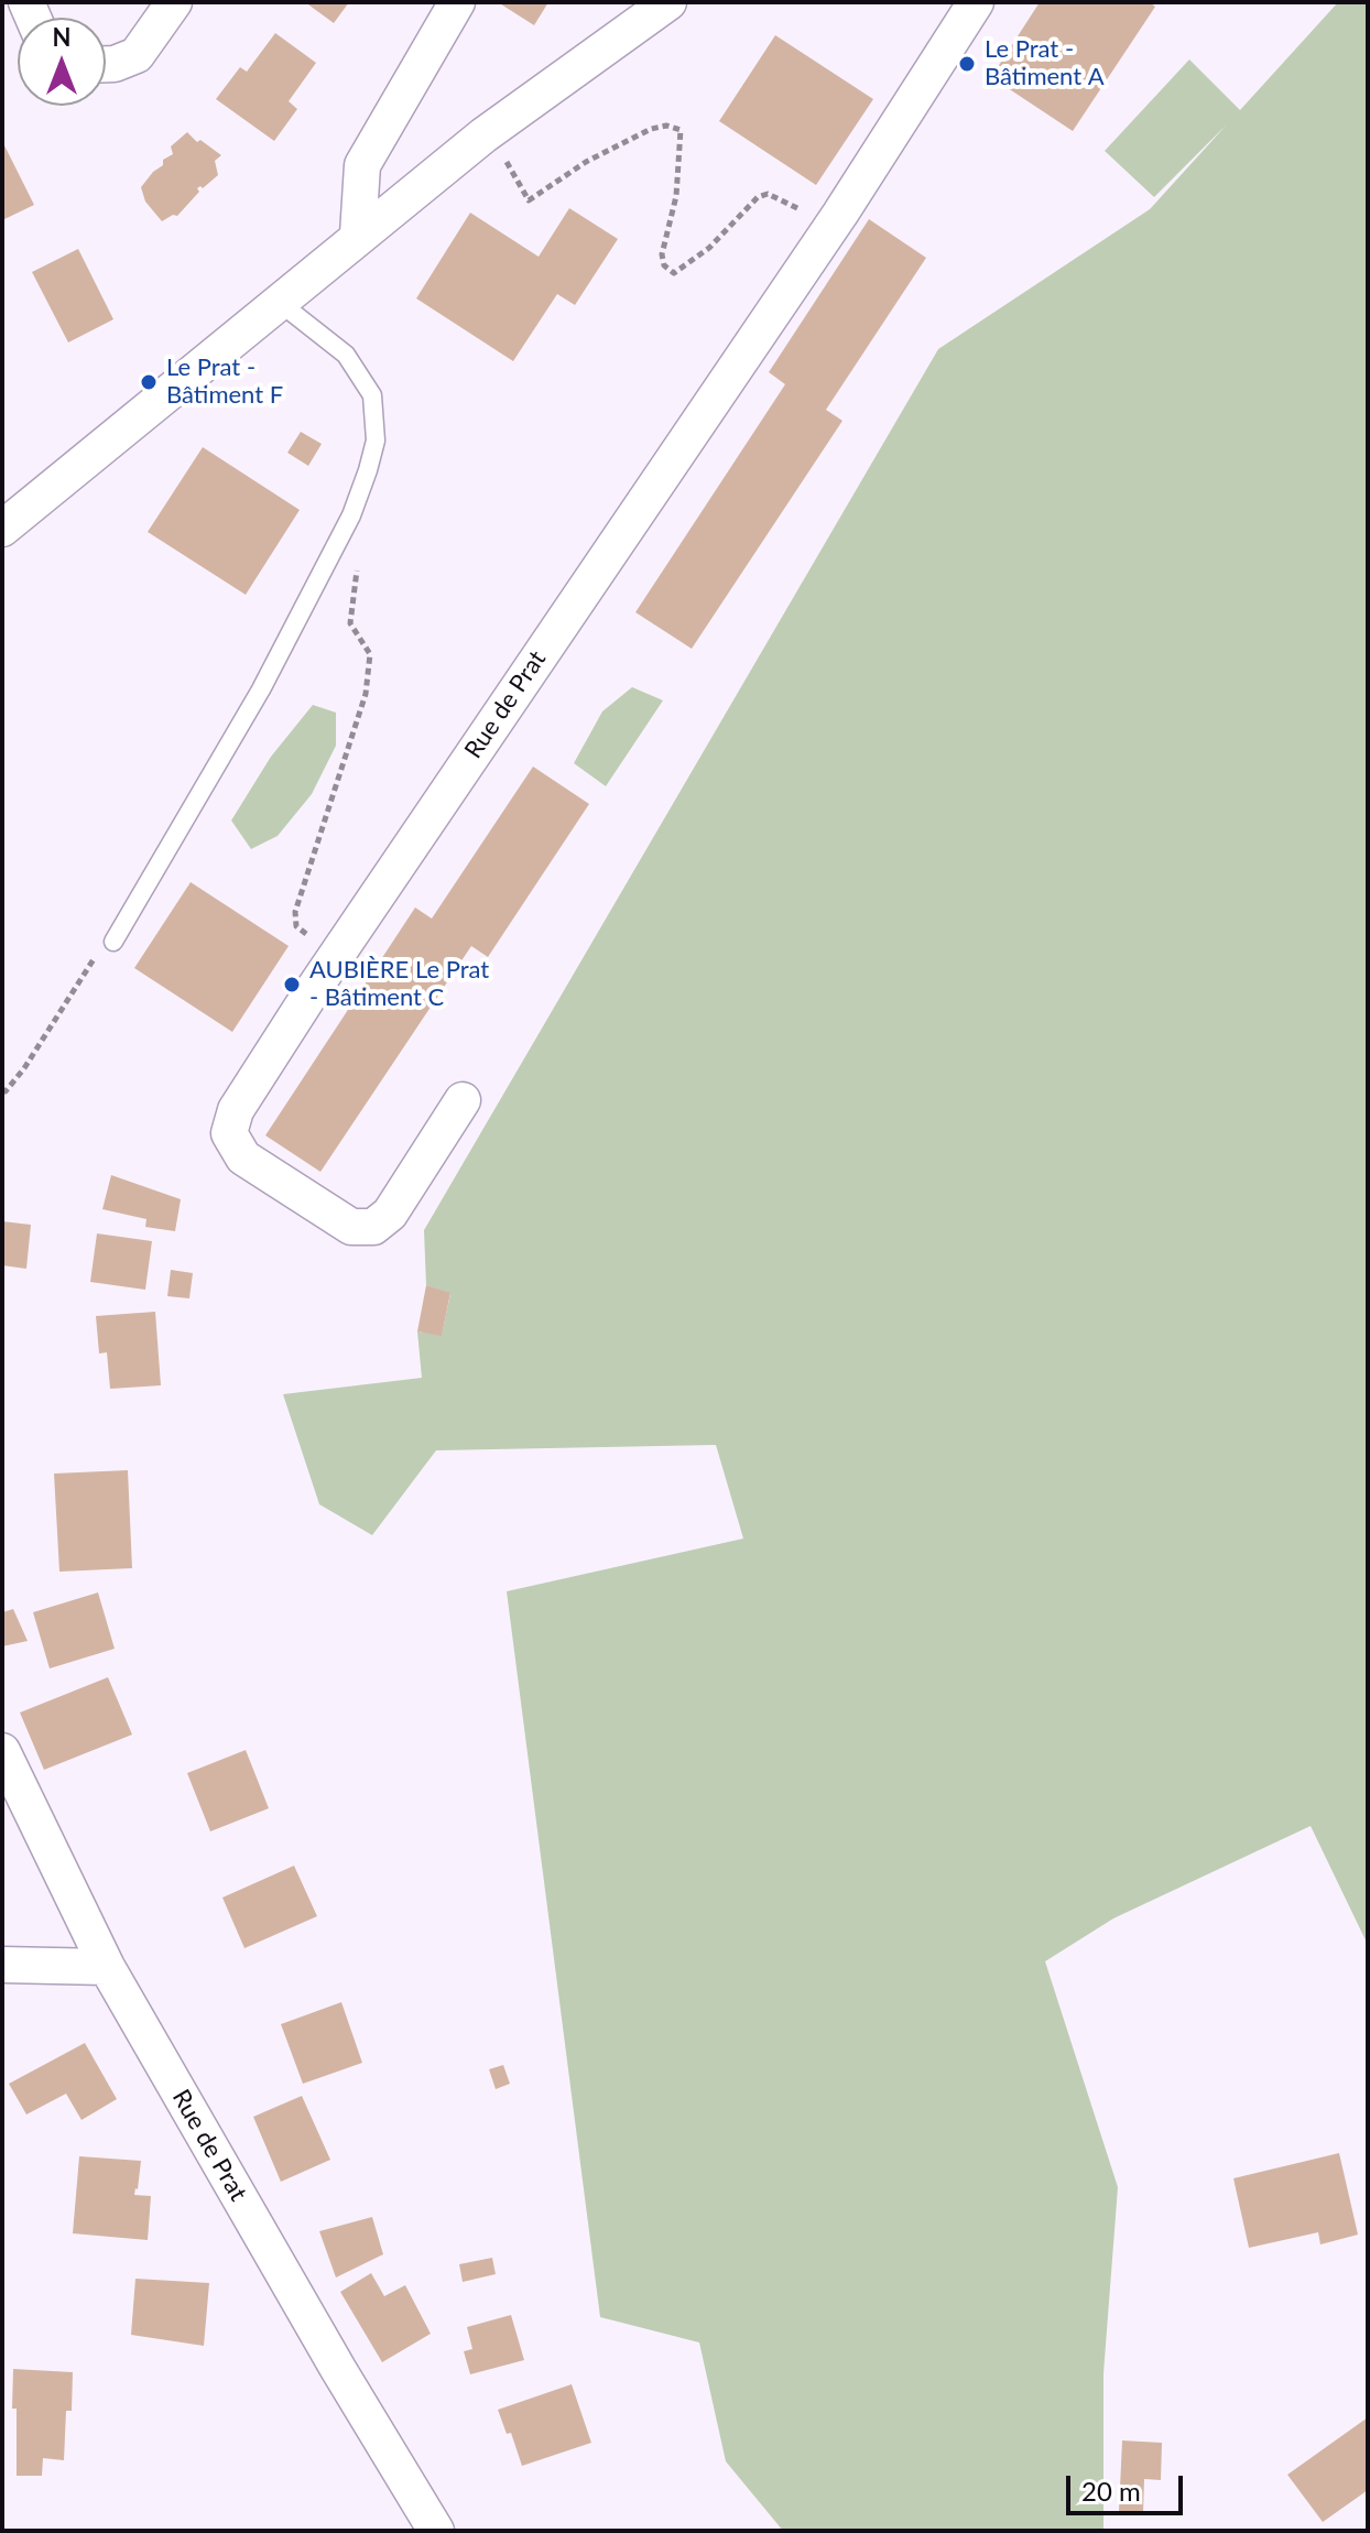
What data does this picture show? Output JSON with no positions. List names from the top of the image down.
{
  "streets": {
    "street": ["Rue de Prat"]
  },
  "places": ["Le Prat - Bâtiment A", "Le Prat - Bâtiment F", "AUBIÈRE Le Prat - Bâtiment C"],
  "scale_bar": "20 m",
  "north": "top"
}
